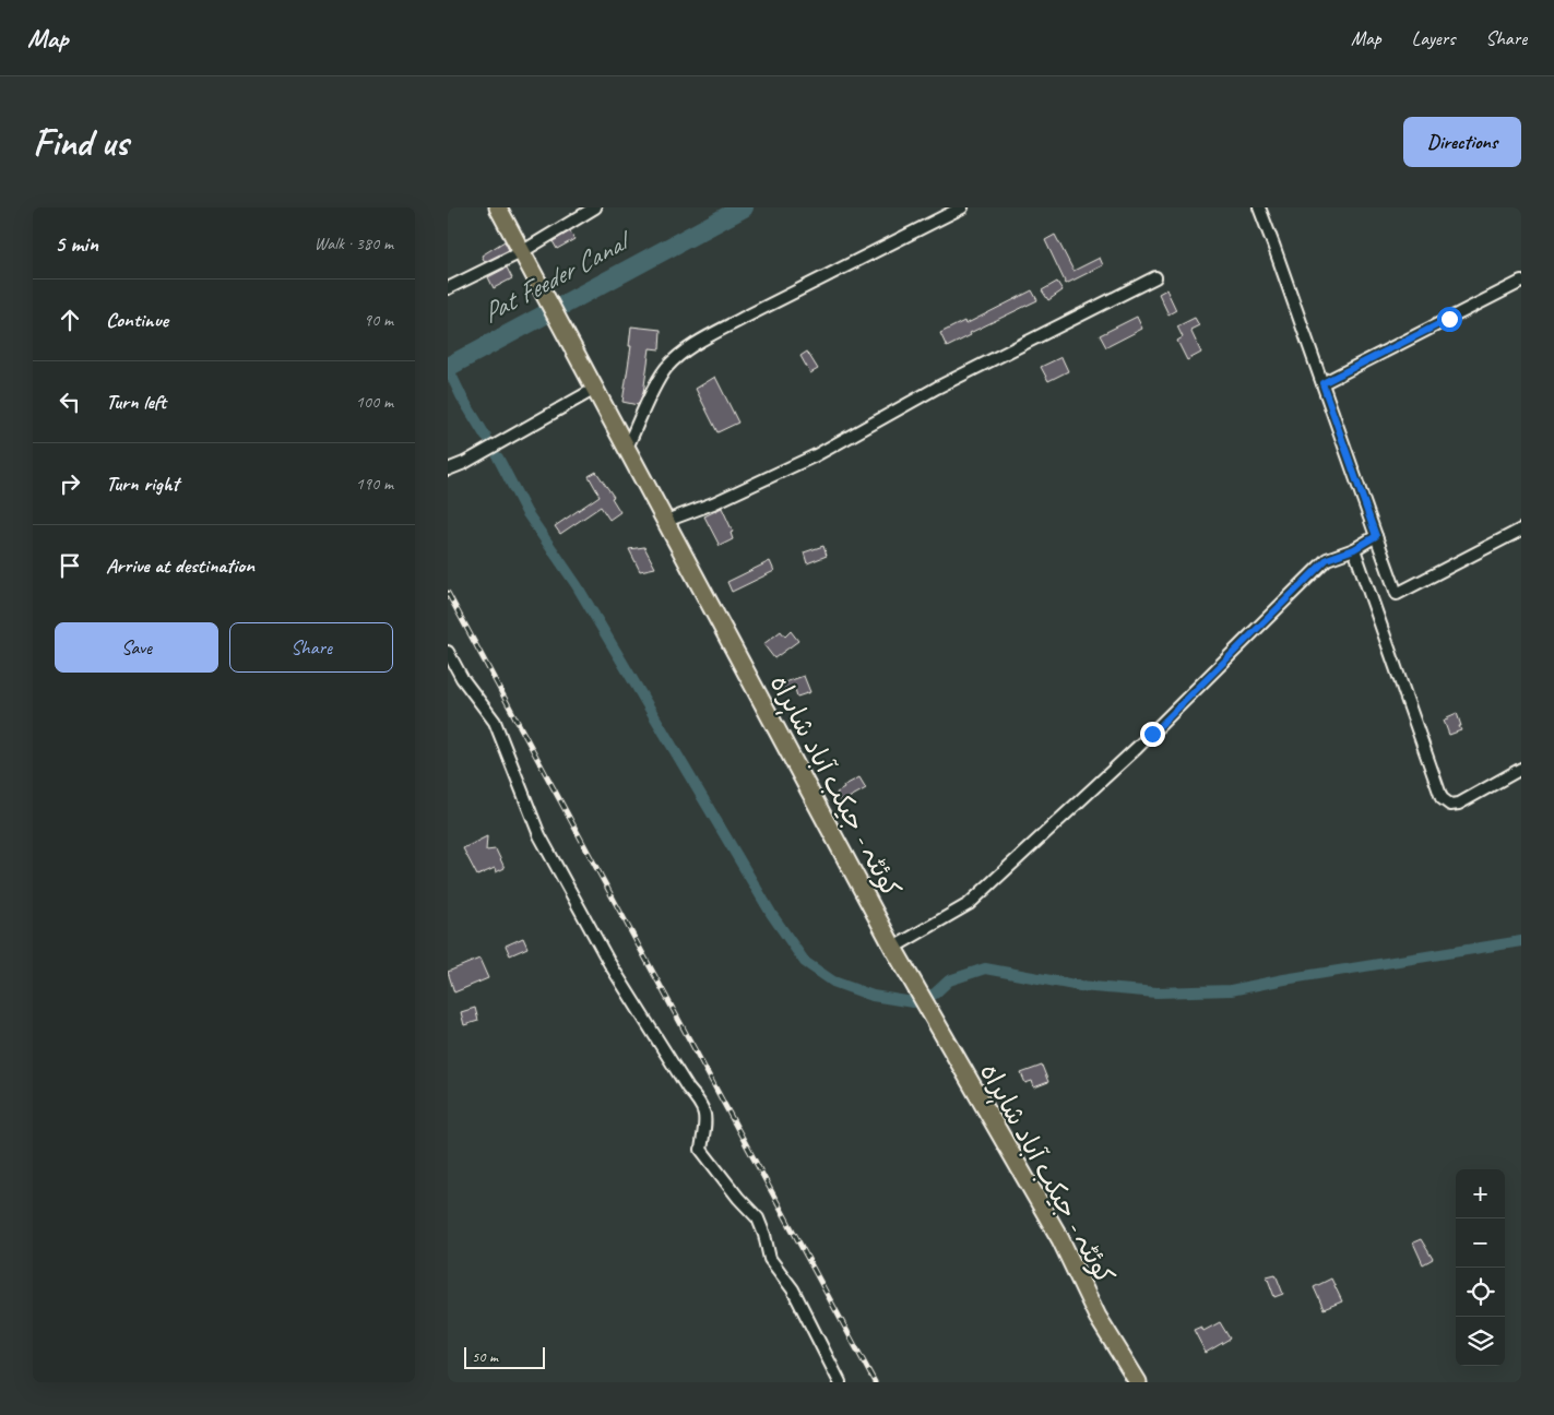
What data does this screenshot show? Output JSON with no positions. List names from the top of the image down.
{
  "streets": {
    "highway": ["کوئٹہ - جیکب آباد شاہراہ"]
  },
  "water": ["Pat Feeder Canal"],
  "scale_bar": "50 m",
  "page": {
    "header": "Map",
    "nav": ["Map", "Layers", "Share"],
    "buttons": [
      "Directions",
      ["Save", "Share"]
    ],
    "title": "Find us",
    "heading": ["5 min", "Walk · 380 m"],
    "list": [
      ["Continue", "90 m"],
      ["Turn left", "100 m"],
      ["Turn right", "190 m"],
      "Arrive at destination"
    ],
    "map_buttons": ["+", "−"],
    "scale": "50 m"
  }
}
